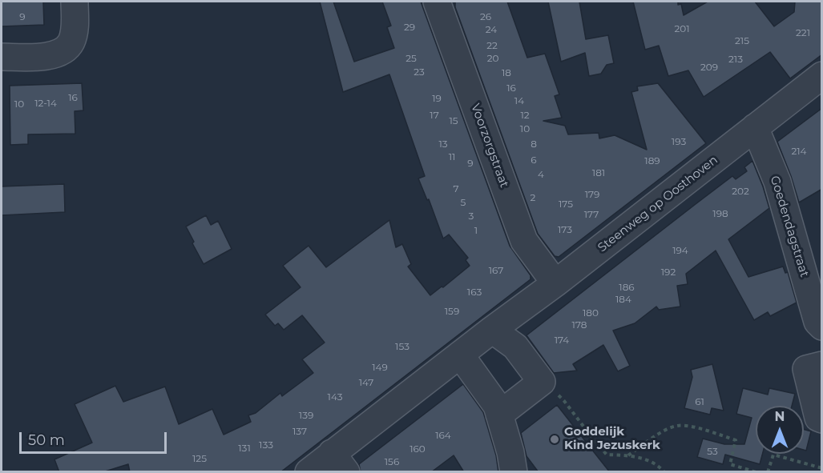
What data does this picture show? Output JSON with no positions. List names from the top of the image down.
{
  "streets": {
    "street": ["Voorzorgstraat", "Steenweg op Oosthoven", "Goedendagstraat"]
  },
  "crossings": [
    ["Voorzorgstraat", "Steenweg op Oosthoven"],
    ["Steenweg op Oosthoven", "Goedendagstraat"]
  ],
  "places": ["Goddelijk Kind Jezuskerk"],
  "house_numbers": [
    "9",
    "26",
    "29",
    "201",
    "24",
    "221",
    "215",
    "22",
    "25",
    "20",
    "213",
    "209",
    "23",
    "18",
    "16",
    "16",
    "19",
    "14",
    "12-14",
    "10",
    "17",
    "12",
    "15",
    "10",
    "193",
    "13",
    "8",
    "214",
    "11",
    "6",
    "189",
    "9",
    "181",
    "4",
    "7",
    "202",
    "179",
    "2",
    "5",
    "175",
    "198",
    "177",
    "3",
    "173",
    "1",
    "194",
    "167",
    "192",
    "186",
    "163",
    "184",
    "159",
    "180",
    "178",
    "174",
    "153",
    "149",
    "147",
    "143",
    "61",
    "139",
    "137",
    "164",
    "133",
    "131",
    "160",
    "53",
    "125",
    "156"
  ],
  "scale_bar": "50 m",
  "north": "top"
}
